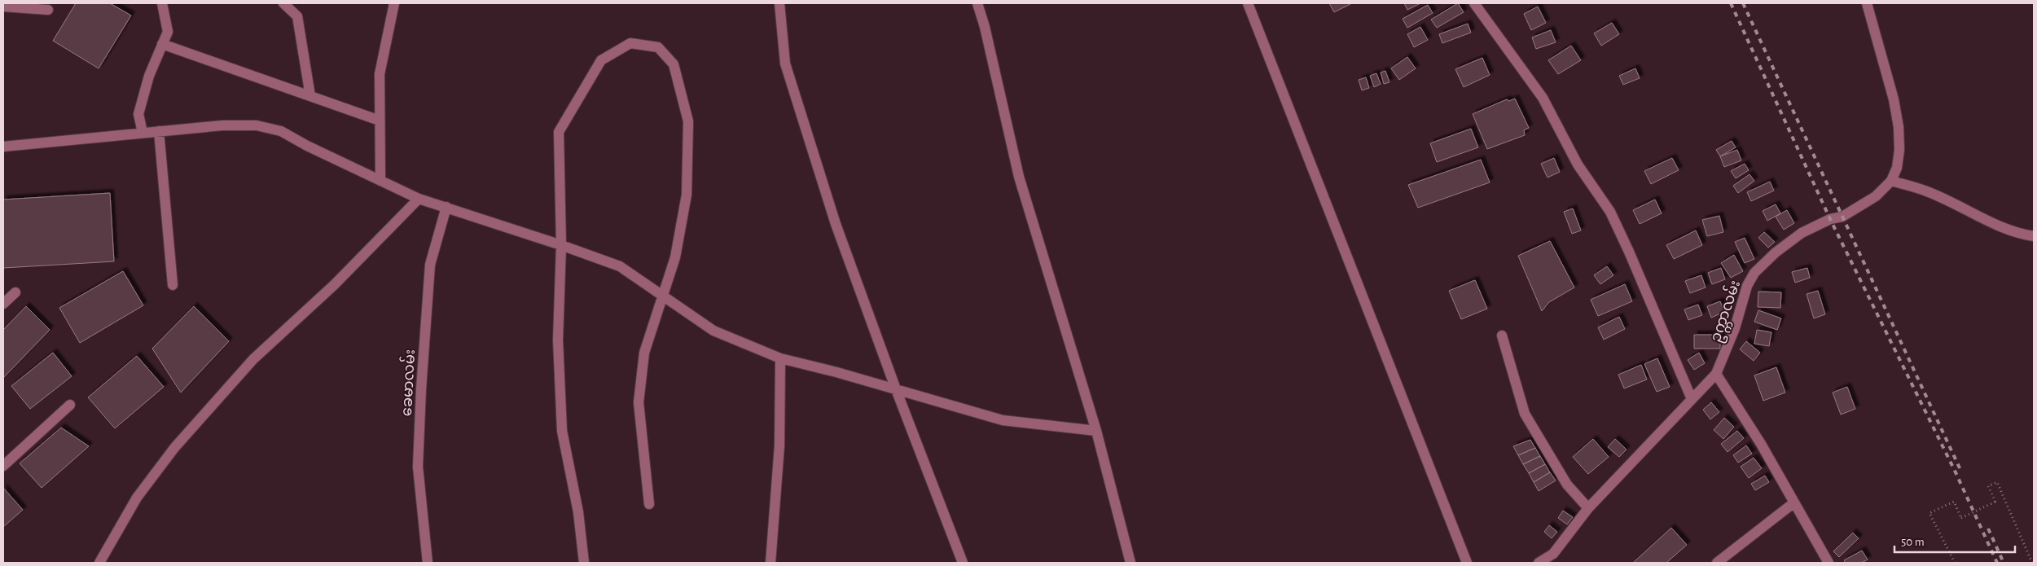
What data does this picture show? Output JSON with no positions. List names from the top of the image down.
{
  "streets": {
    "street": ["ဥက္ကာလမ်း", "ခေမာလမ်း"]
  },
  "scale_bar": "50 m"
}
